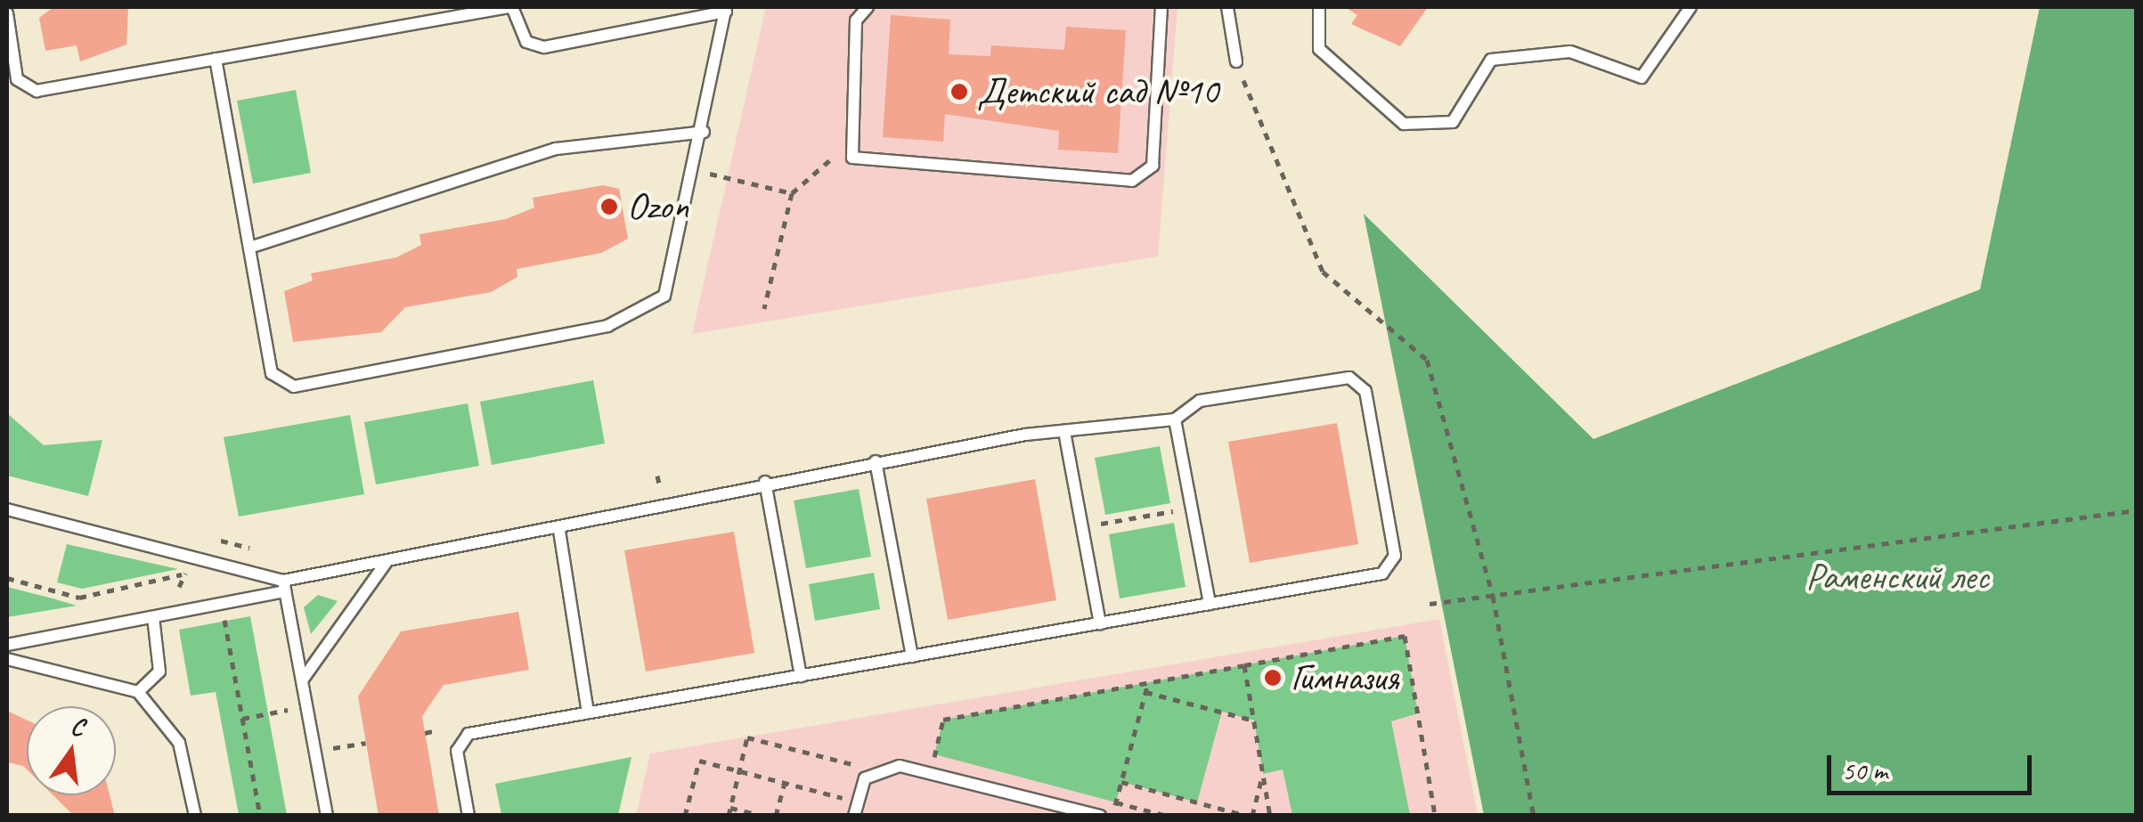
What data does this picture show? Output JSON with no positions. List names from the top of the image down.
{
  "parks": ["Раменский лес"],
  "places": ["Детский сад №10", "Ozon", "Гимназия"],
  "scale_bar": "50 m",
  "north": "top"
}
